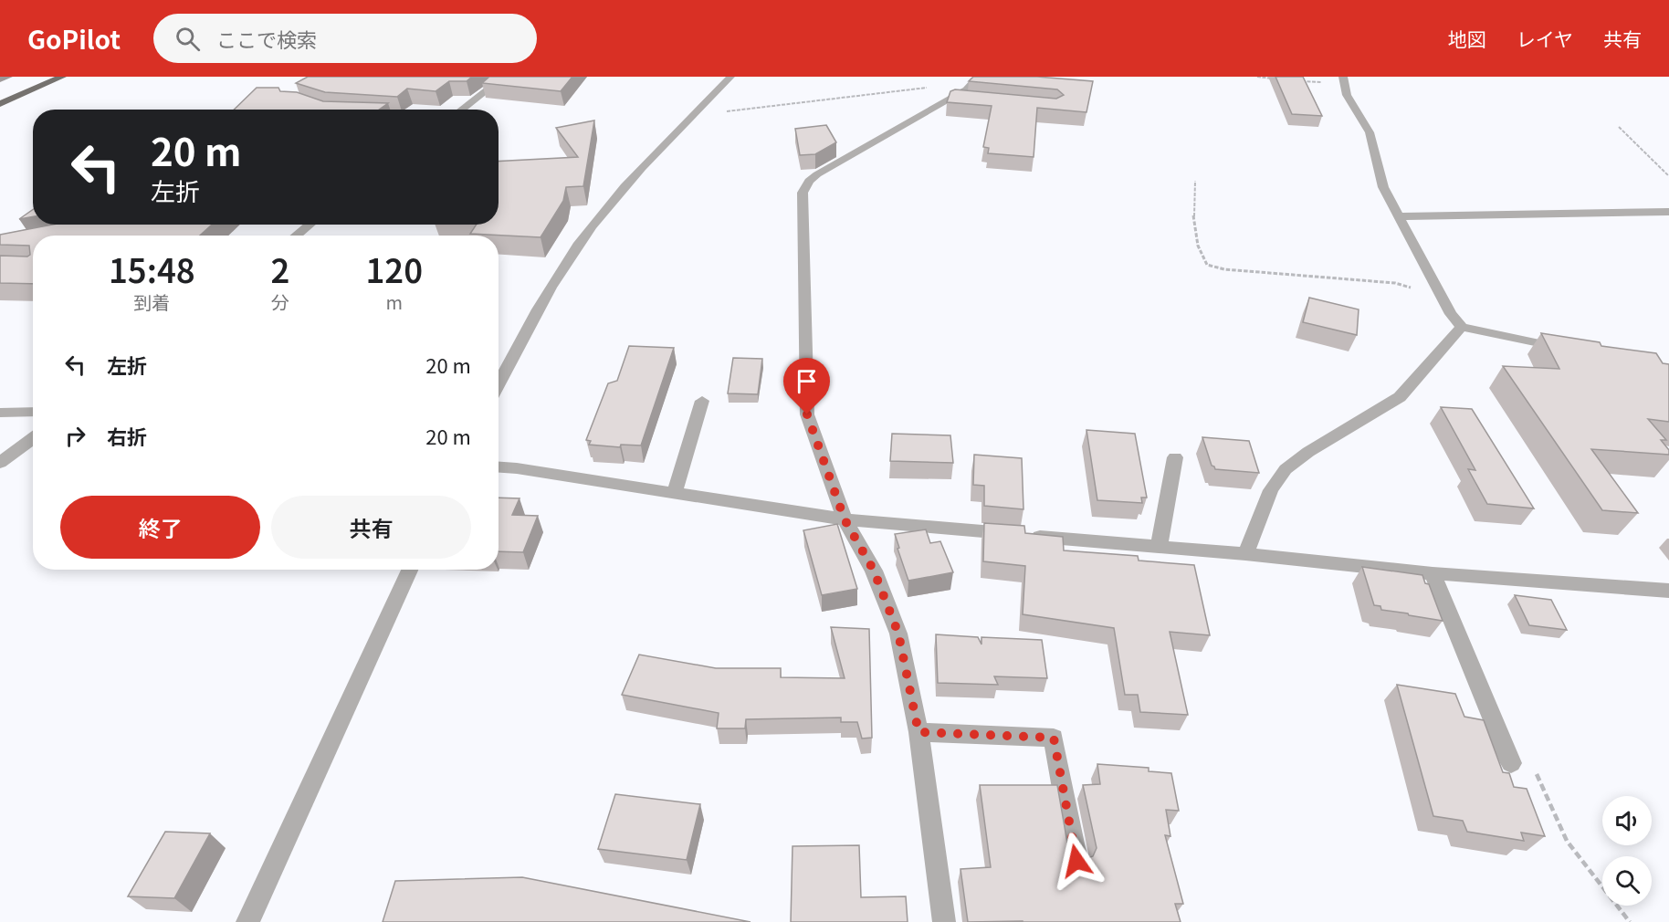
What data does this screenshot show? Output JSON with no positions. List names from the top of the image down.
{
  "page": {
    "header": "GoPilot",
    "search": "ここで検索",
    "nav": ["地図", "レイヤ", "共有"],
    "turn": ["20 m", "左折"],
    "eta": [
      "15:48",
      "到着",
      "2",
      "分",
      "120",
      "m"
    ],
    "list": [
      {
        "name": "左折",
        "value": "20 m"
      },
      {
        "name": "右折",
        "value": "20 m"
      }
    ],
    "buttons": ["終了", "共有"]
  }
}
